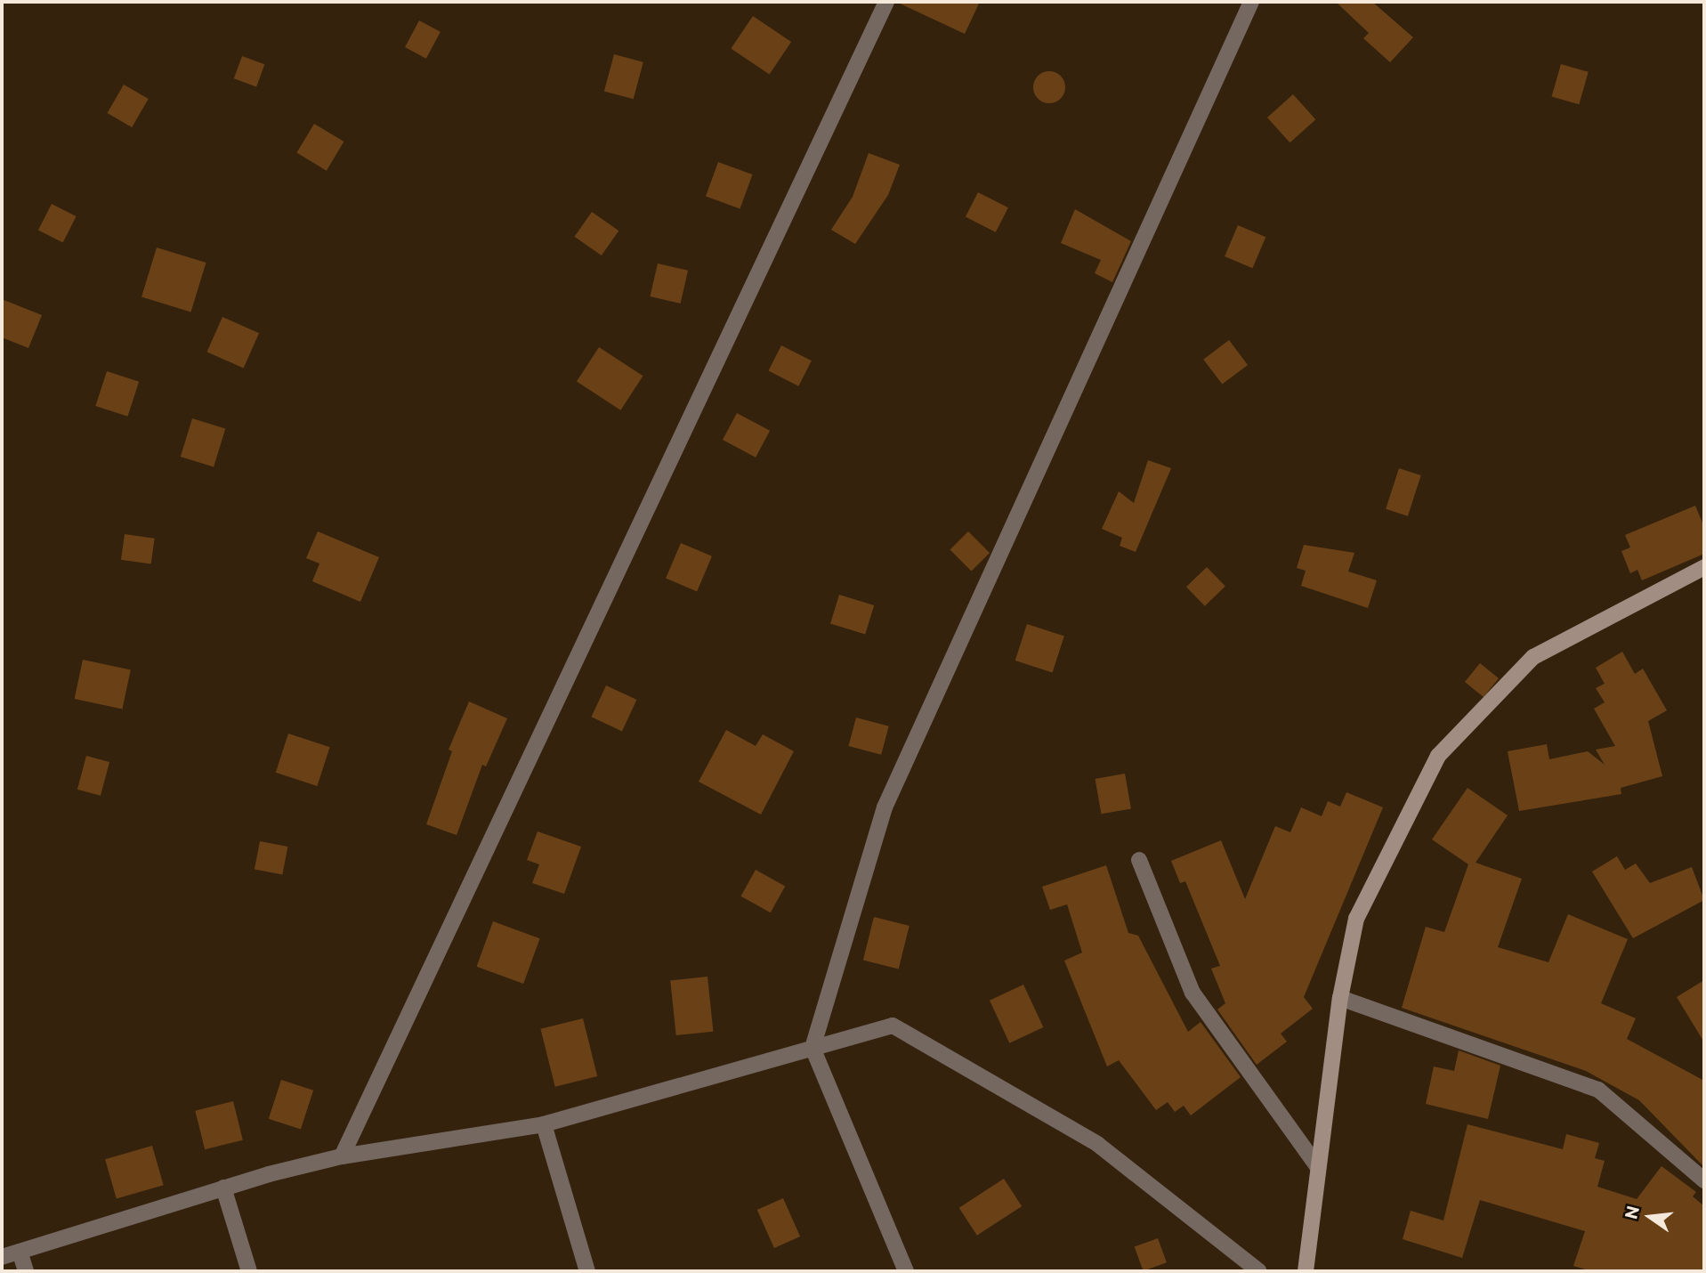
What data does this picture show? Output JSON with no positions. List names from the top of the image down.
{
  "north": "left"
}
